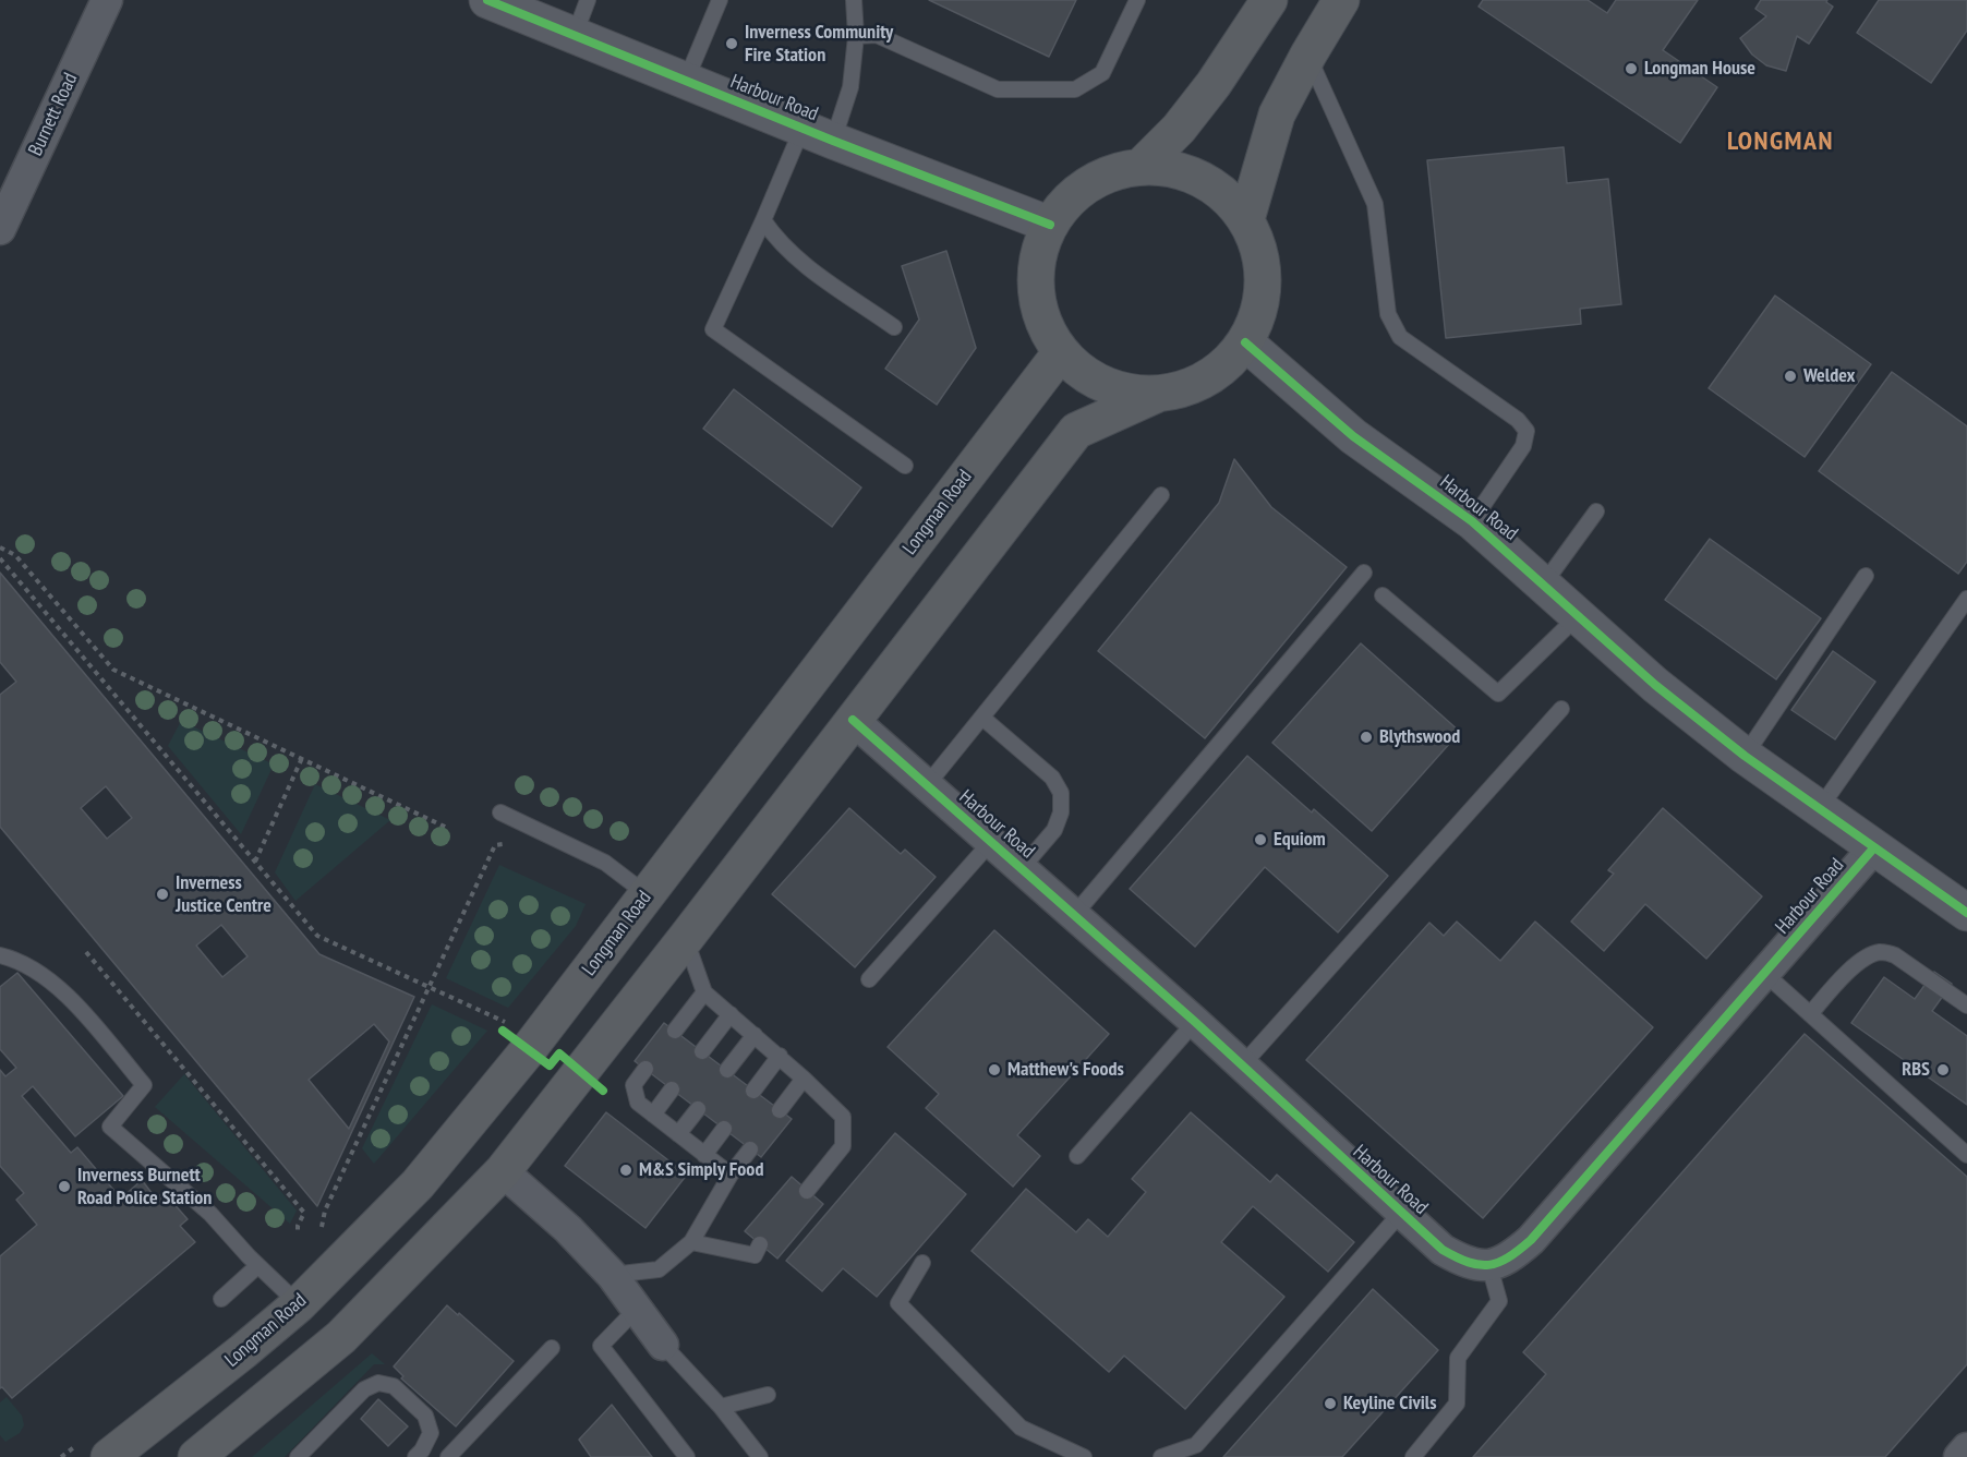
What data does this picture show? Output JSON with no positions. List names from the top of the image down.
{
  "streets": {
    "highway": ["Longman Road"],
    "street": ["Harbour Road", "Burnett Road"]
  },
  "crossings": [
    ["Harbour Road", "Longman Road"]
  ],
  "districts": ["LONGMAN"],
  "places": [
    "Inverness Community Fire Station",
    "Longman House",
    "Weldex",
    "Blythswood",
    "Equiom",
    "Inverness Justice Centre",
    "Matthew's Foods",
    "RBS",
    "M&S Simply Food",
    "Inverness Burnett Road Police Station",
    "Keyline Civils"
  ]
}
